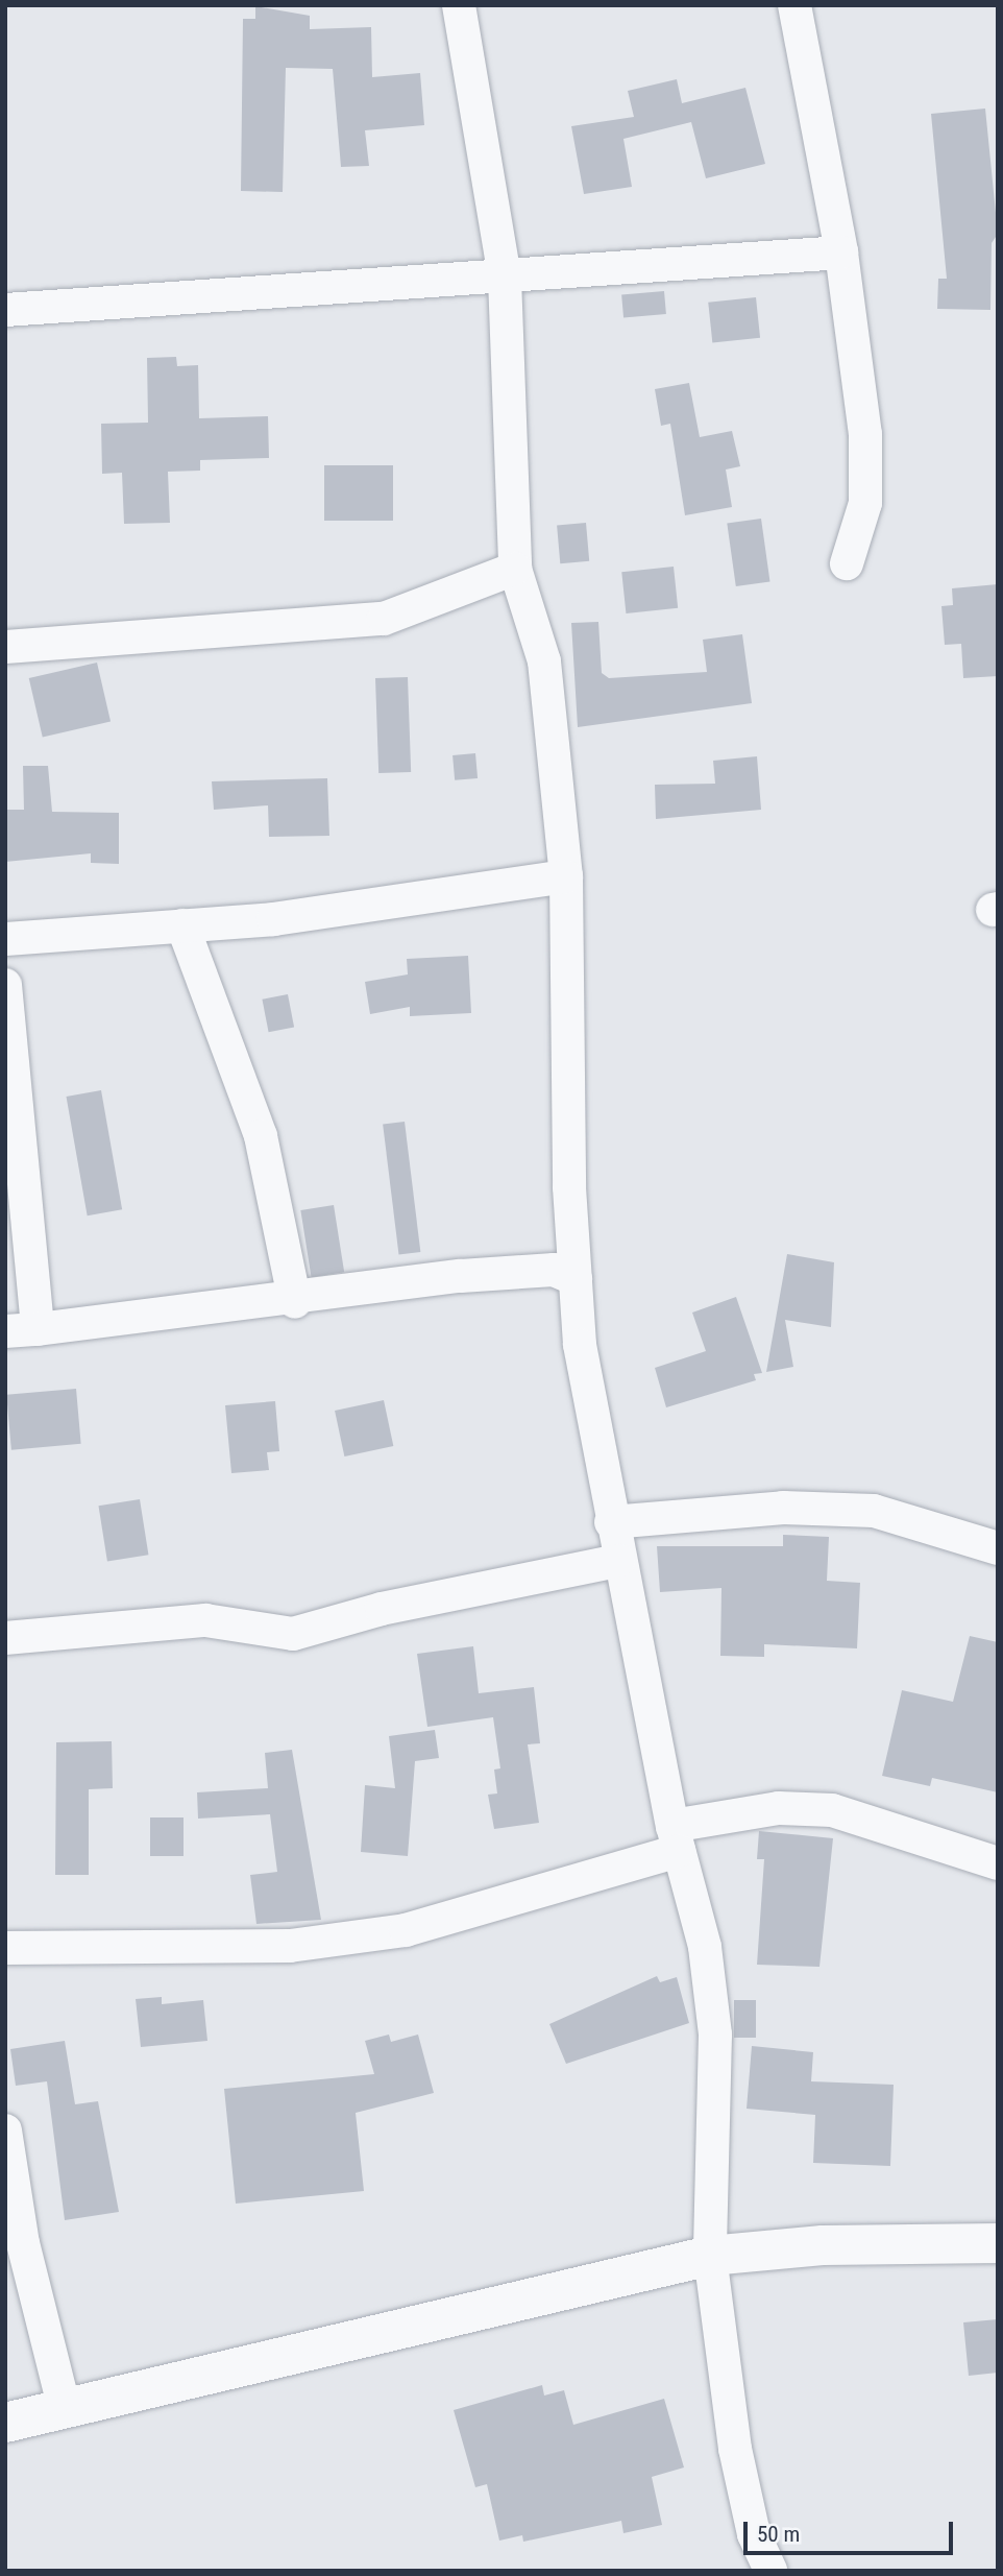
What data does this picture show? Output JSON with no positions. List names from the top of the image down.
{
  "scale_bar": "50 m"
}
